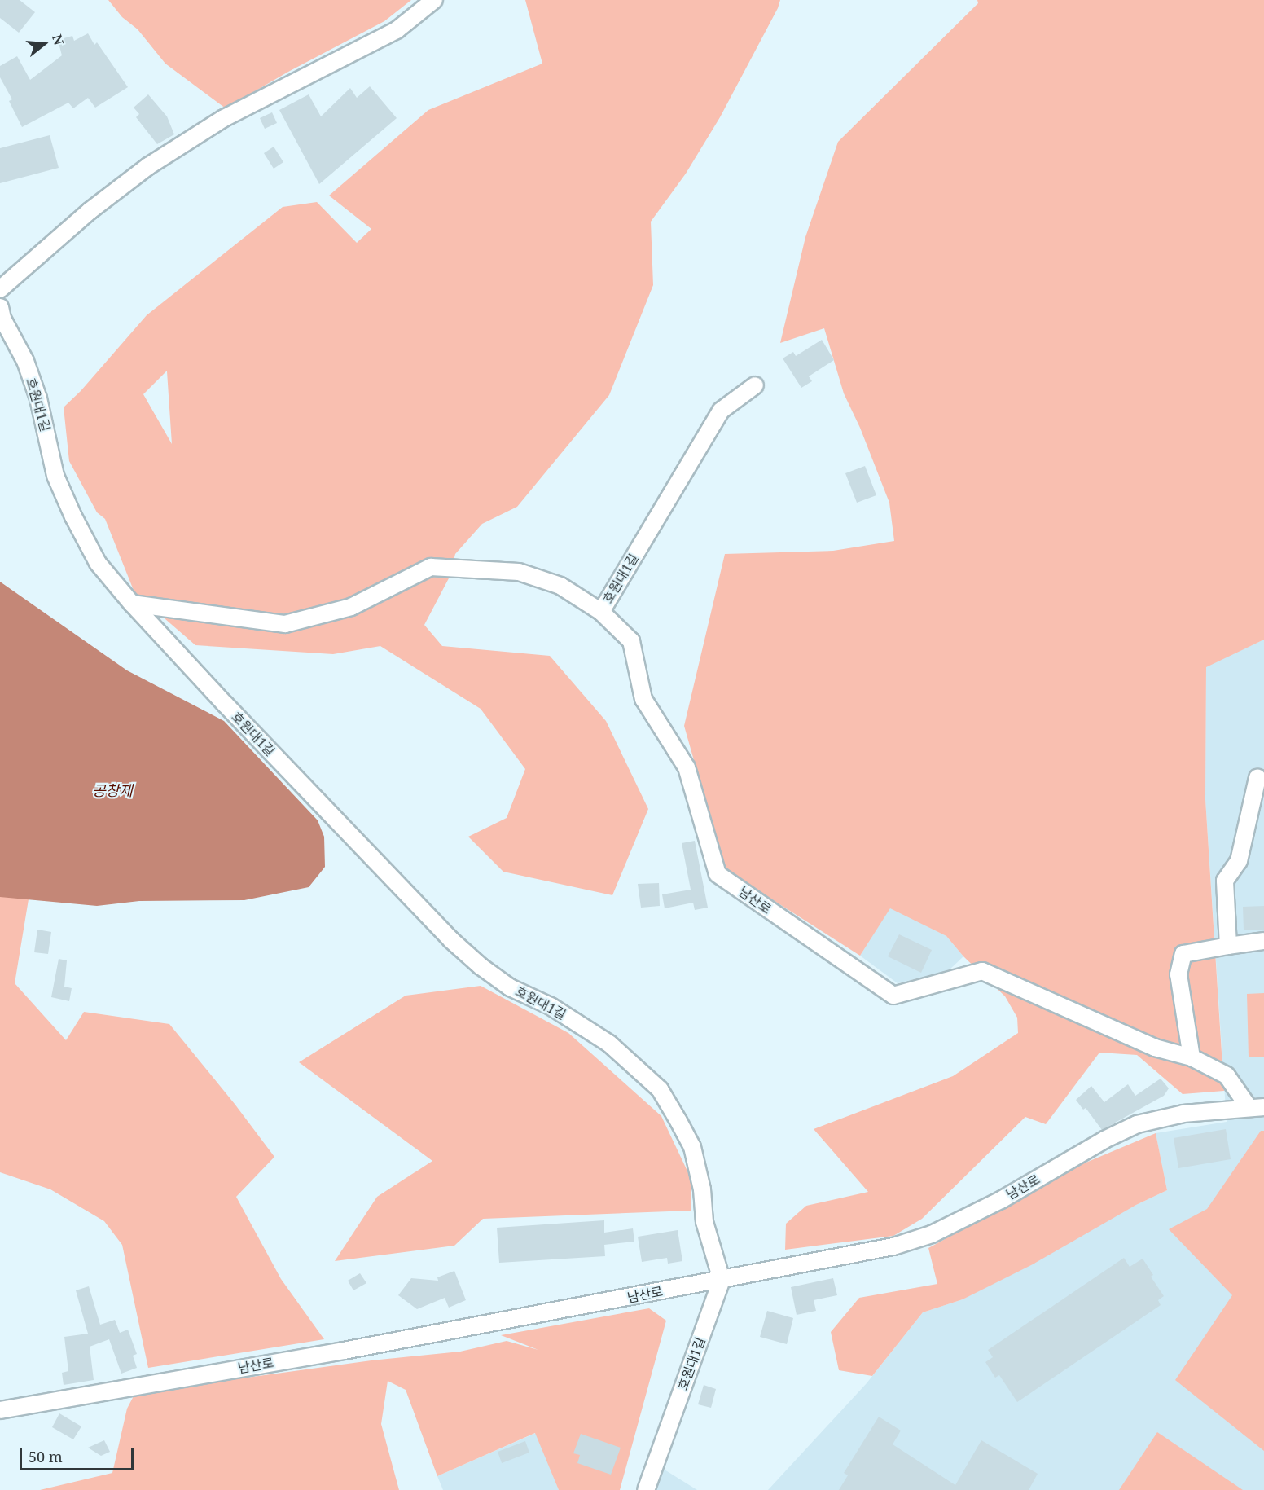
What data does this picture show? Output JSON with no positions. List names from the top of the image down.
{
  "streets": {
    "street": ["호원대1길", "남산로"]
  },
  "crossings": [
    ["호원대1길", "남산로"]
  ],
  "water": ["공창제"],
  "scale_bar": "50 m",
  "north": "right"
}
